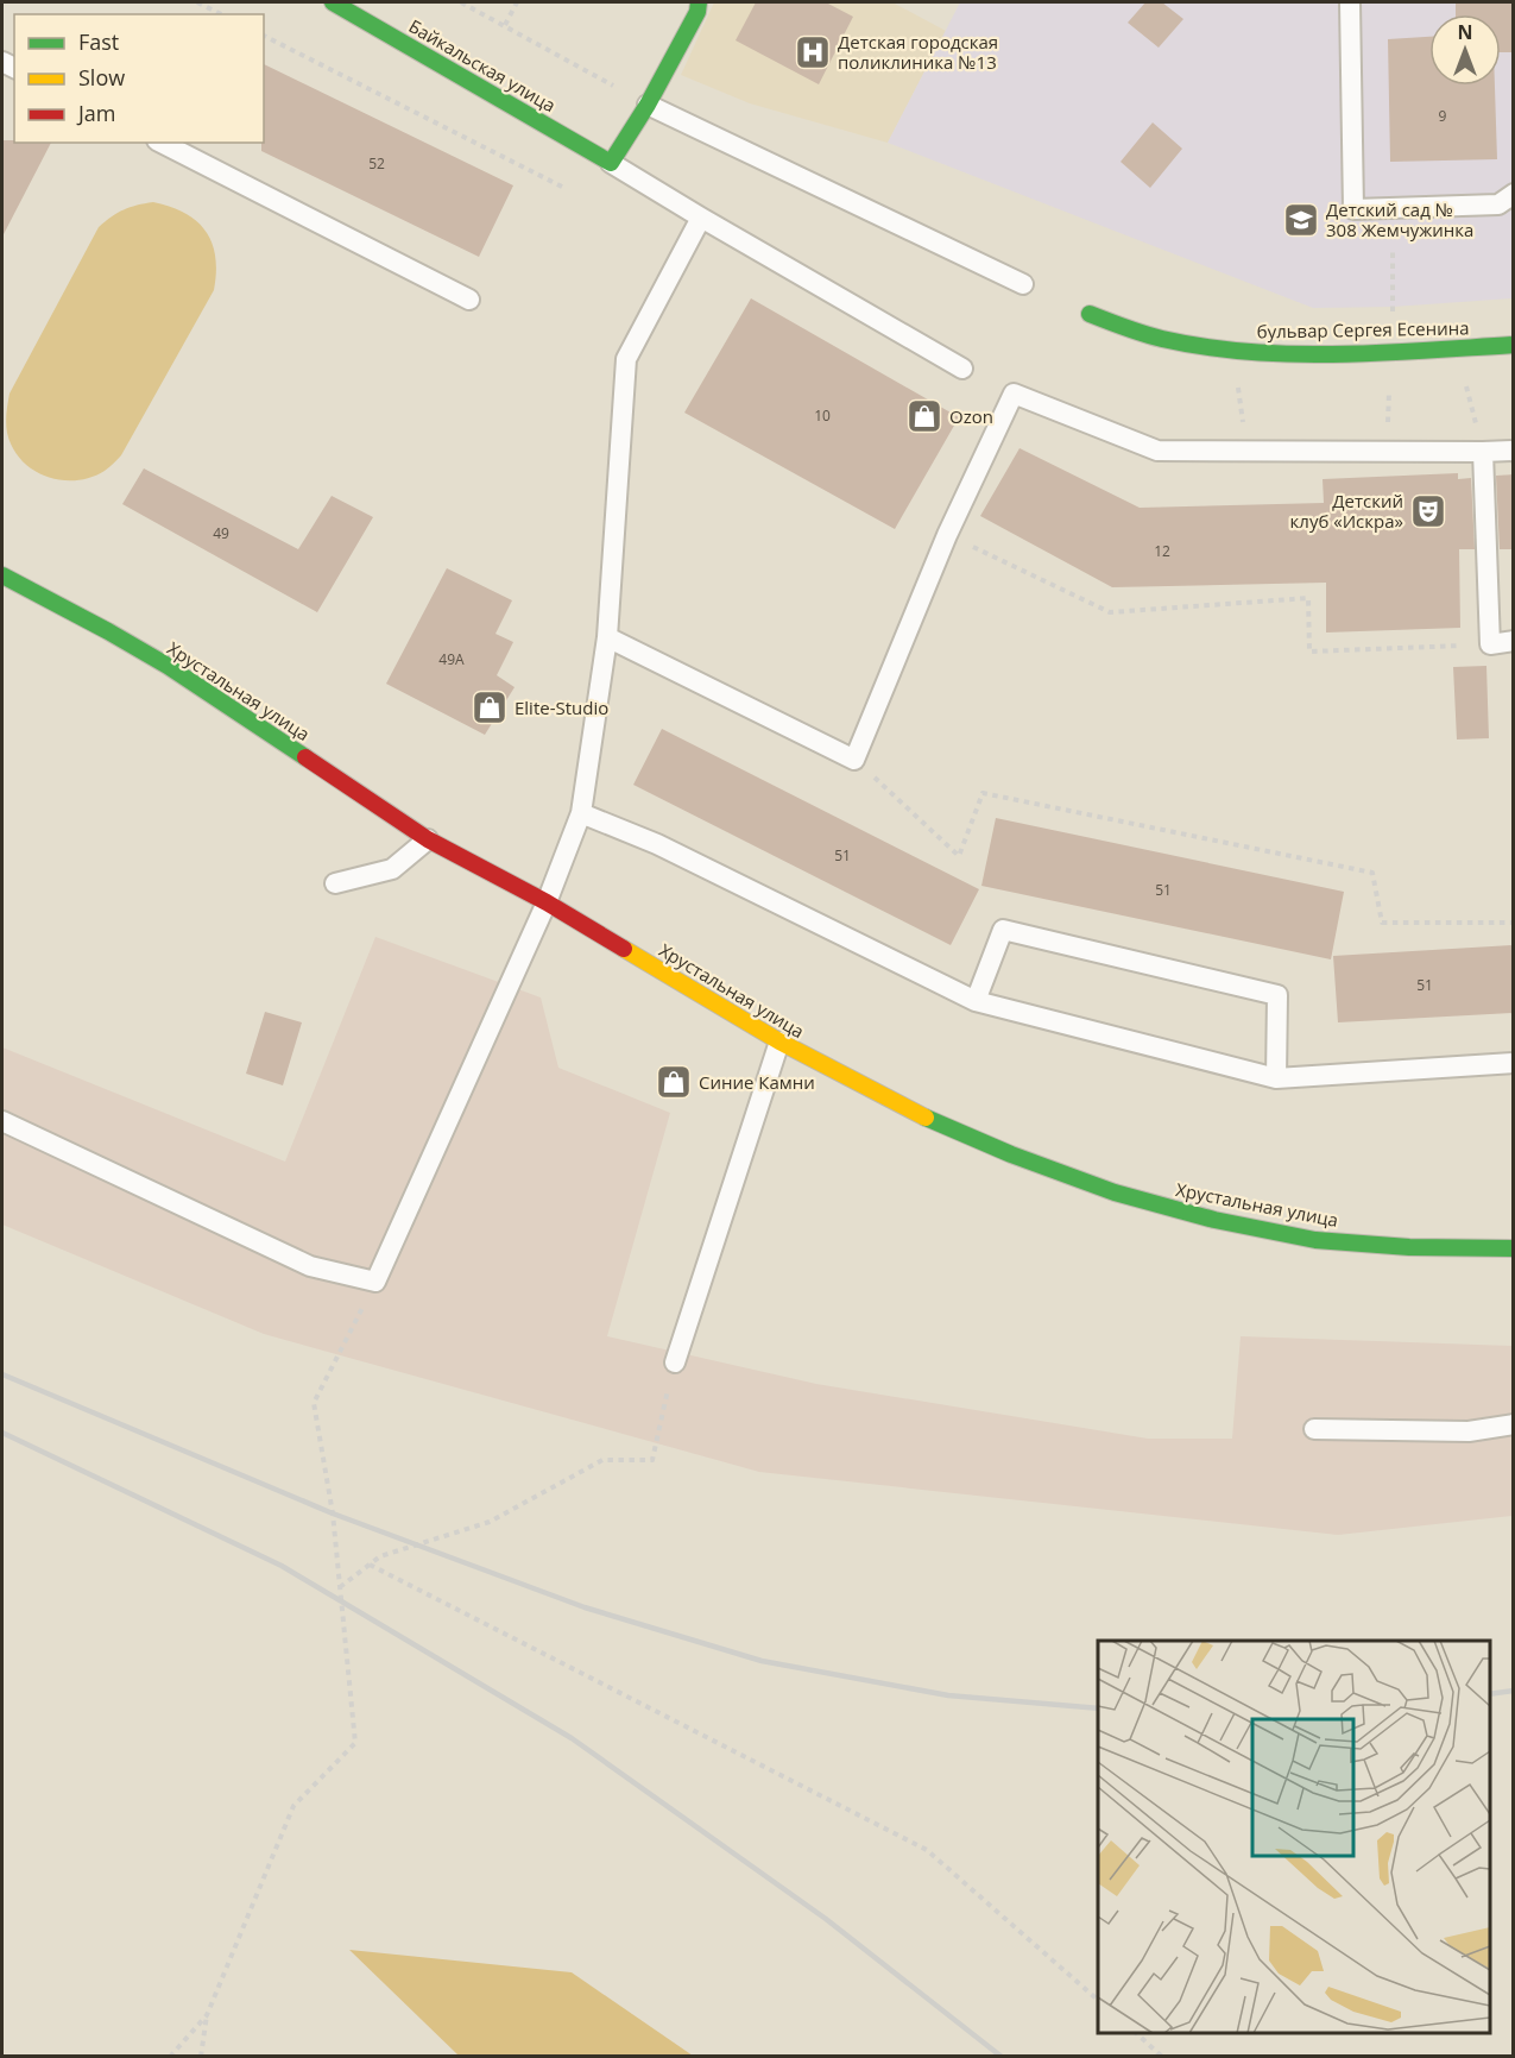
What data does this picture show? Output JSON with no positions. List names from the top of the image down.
{
  "streets": {
    "street": ["Байкальская улица", "бульвар Сергея Есенина", "Хрустальная улица"]
  },
  "places": {
    "hospital": ["Детская городская поликлиника №13"],
    "school or university": ["Детский сад № 308 Жемчужинка"],
    "shop": ["Ozon", "Elite-Studio", "Синие Камни"],
    "theatre": ["Детский клуб «Искра»"]
  },
  "house_numbers": [
    "9",
    "52",
    "10",
    "49",
    "12",
    "49А",
    "51",
    "51",
    "51"
  ],
  "legend": ["Fast", "Slow", "Jam"],
  "north": "top"
}
